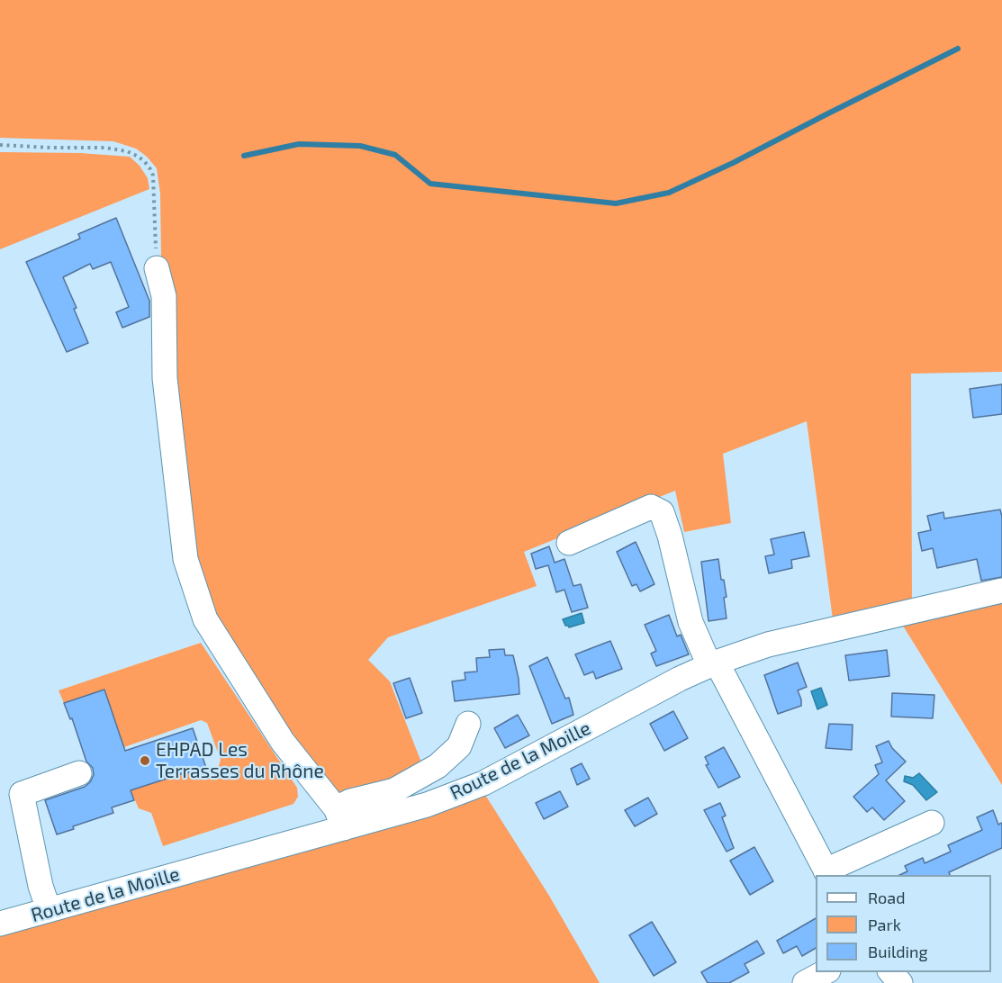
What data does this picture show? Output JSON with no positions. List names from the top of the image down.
{
  "streets": {
    "street": ["Route de la Moille"]
  },
  "places": ["EHPAD Les Terrasses du Rhône"],
  "legend": ["Road", "Park", "Building"]
}
